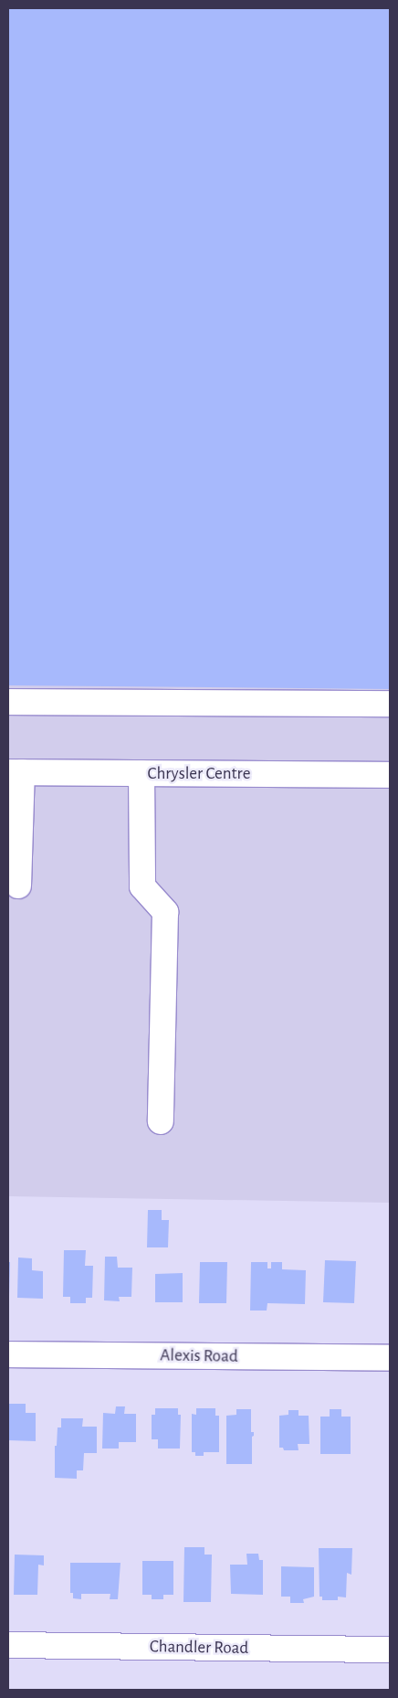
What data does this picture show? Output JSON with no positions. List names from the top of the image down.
{
  "streets": {
    "street": ["Chrysler Centre", "Alexis Road", "Chandler Road"]
  }
}
